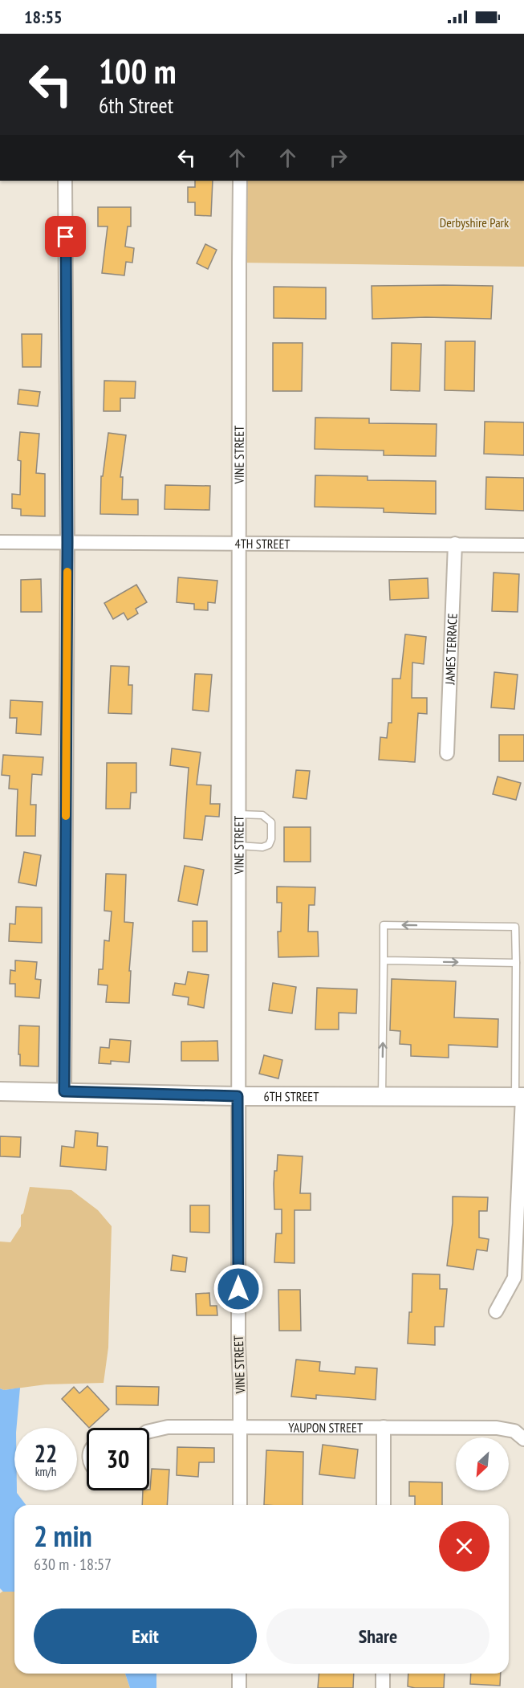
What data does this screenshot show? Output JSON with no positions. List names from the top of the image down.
{
  "streets": {
    "street": [
      "VINE STREET",
      "4TH STREET",
      "JAMES TERRACE",
      "6TH STREET",
      "YAUPON STREET"
    ]
  },
  "crossings": [
    ["VINE STREET", "4TH STREET"],
    ["VINE STREET", "6TH STREET"],
    ["VINE STREET", "YAUPON STREET"],
    ["4TH STREET", "JAMES TERRACE"]
  ],
  "parks": ["Derbyshire Park"],
  "north": "bottom left",
  "page": {
    "status": "18:55",
    "turn": ["100 m", "6th Street"],
    "speed": "22 km/h",
    "limit": "30",
    "heading": ["2 min", "630 m · 18:57"],
    "buttons": ["Exit", "Share"]
  }
}
